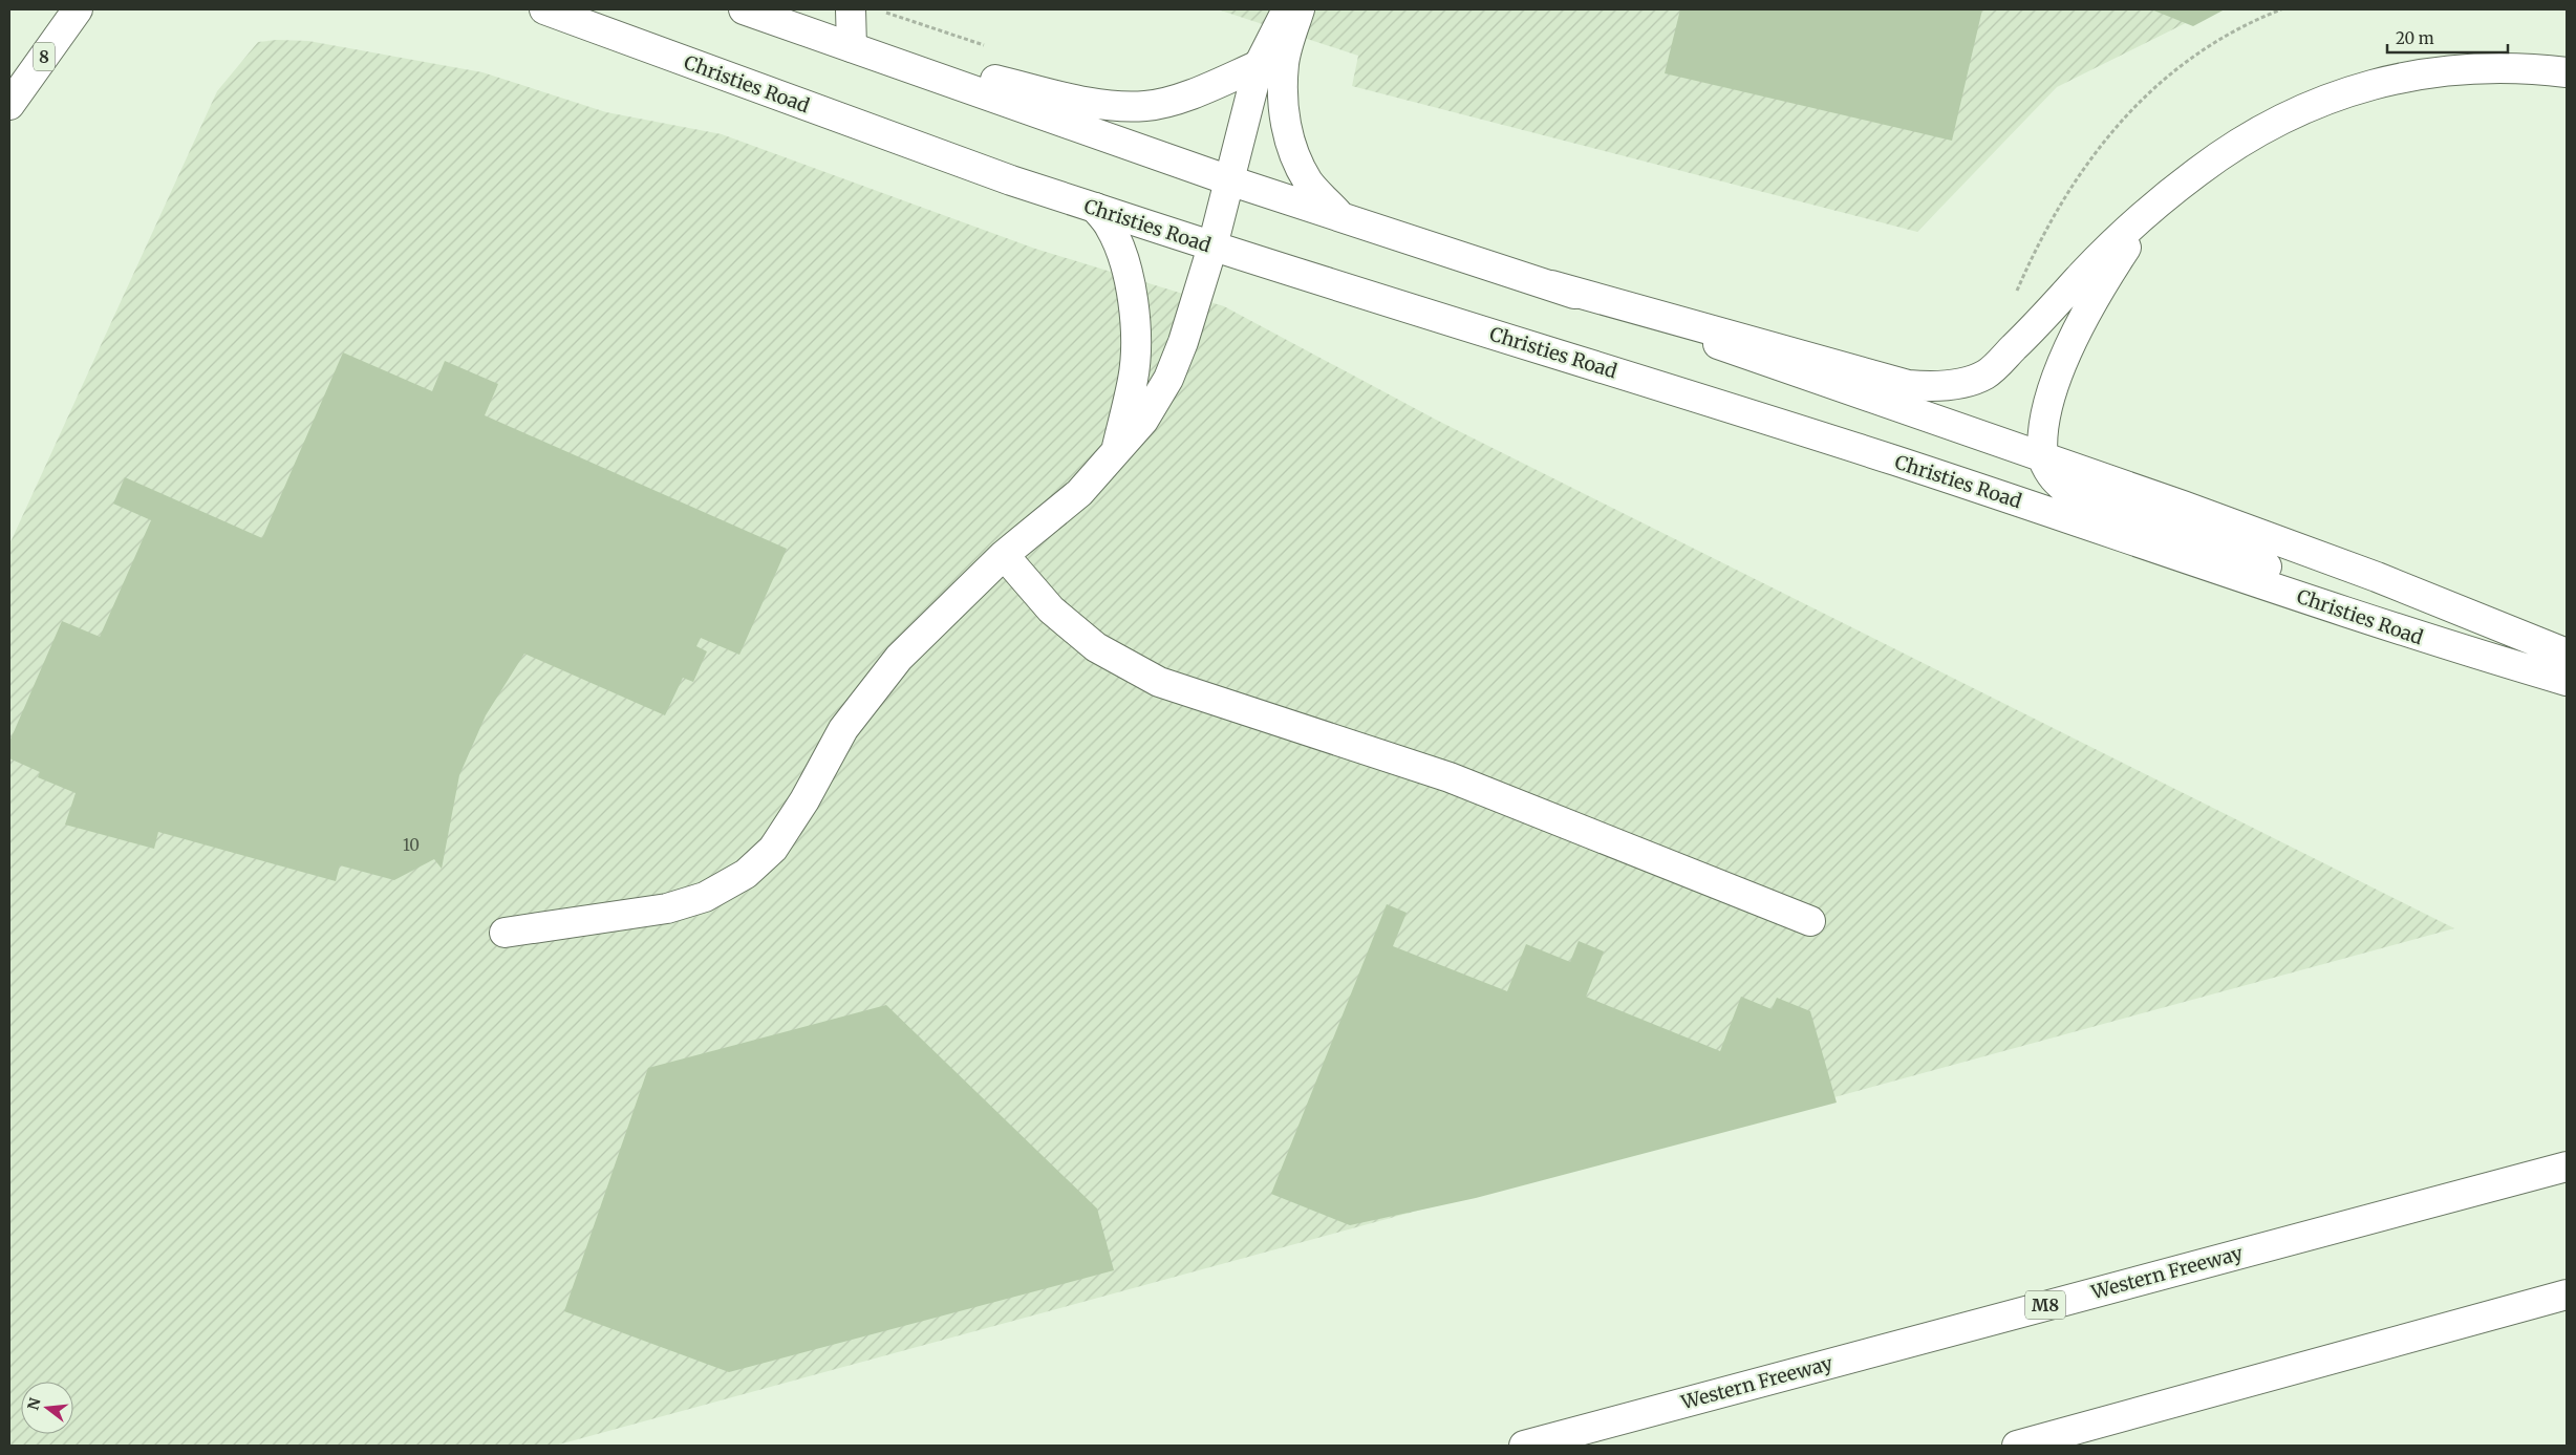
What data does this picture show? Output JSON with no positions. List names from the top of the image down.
{
  "streets": {
    "main road": [
      "8",
      "Christies Road",
      "Western Freeway",
      "M8"
    ]
  },
  "house_numbers": ["10"],
  "scale_bar": "20 m",
  "north": "left"
}
